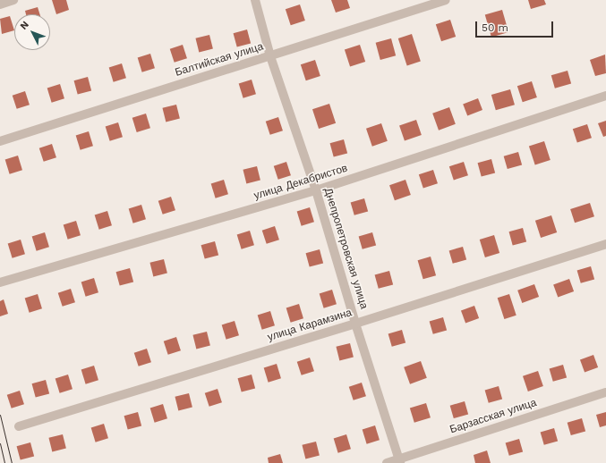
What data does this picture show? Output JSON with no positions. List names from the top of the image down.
{
  "streets": {
    "street": [
      "Балтийская улица",
      "улица Декабристов",
      "Днепропетровская улица",
      "улица Карамзина",
      "Барзасская улица"
    ]
  },
  "crossings": [
    ["Балтийская улица", "Днепропетровская улица"],
    ["улица Декабристов", "Днепропетровская улица"],
    ["Днепропетровская улица", "улица Карамзина"],
    ["Днепропетровская улица", "Барзасская улица"]
  ],
  "scale_bar": "50 m",
  "north": "top left"
}
